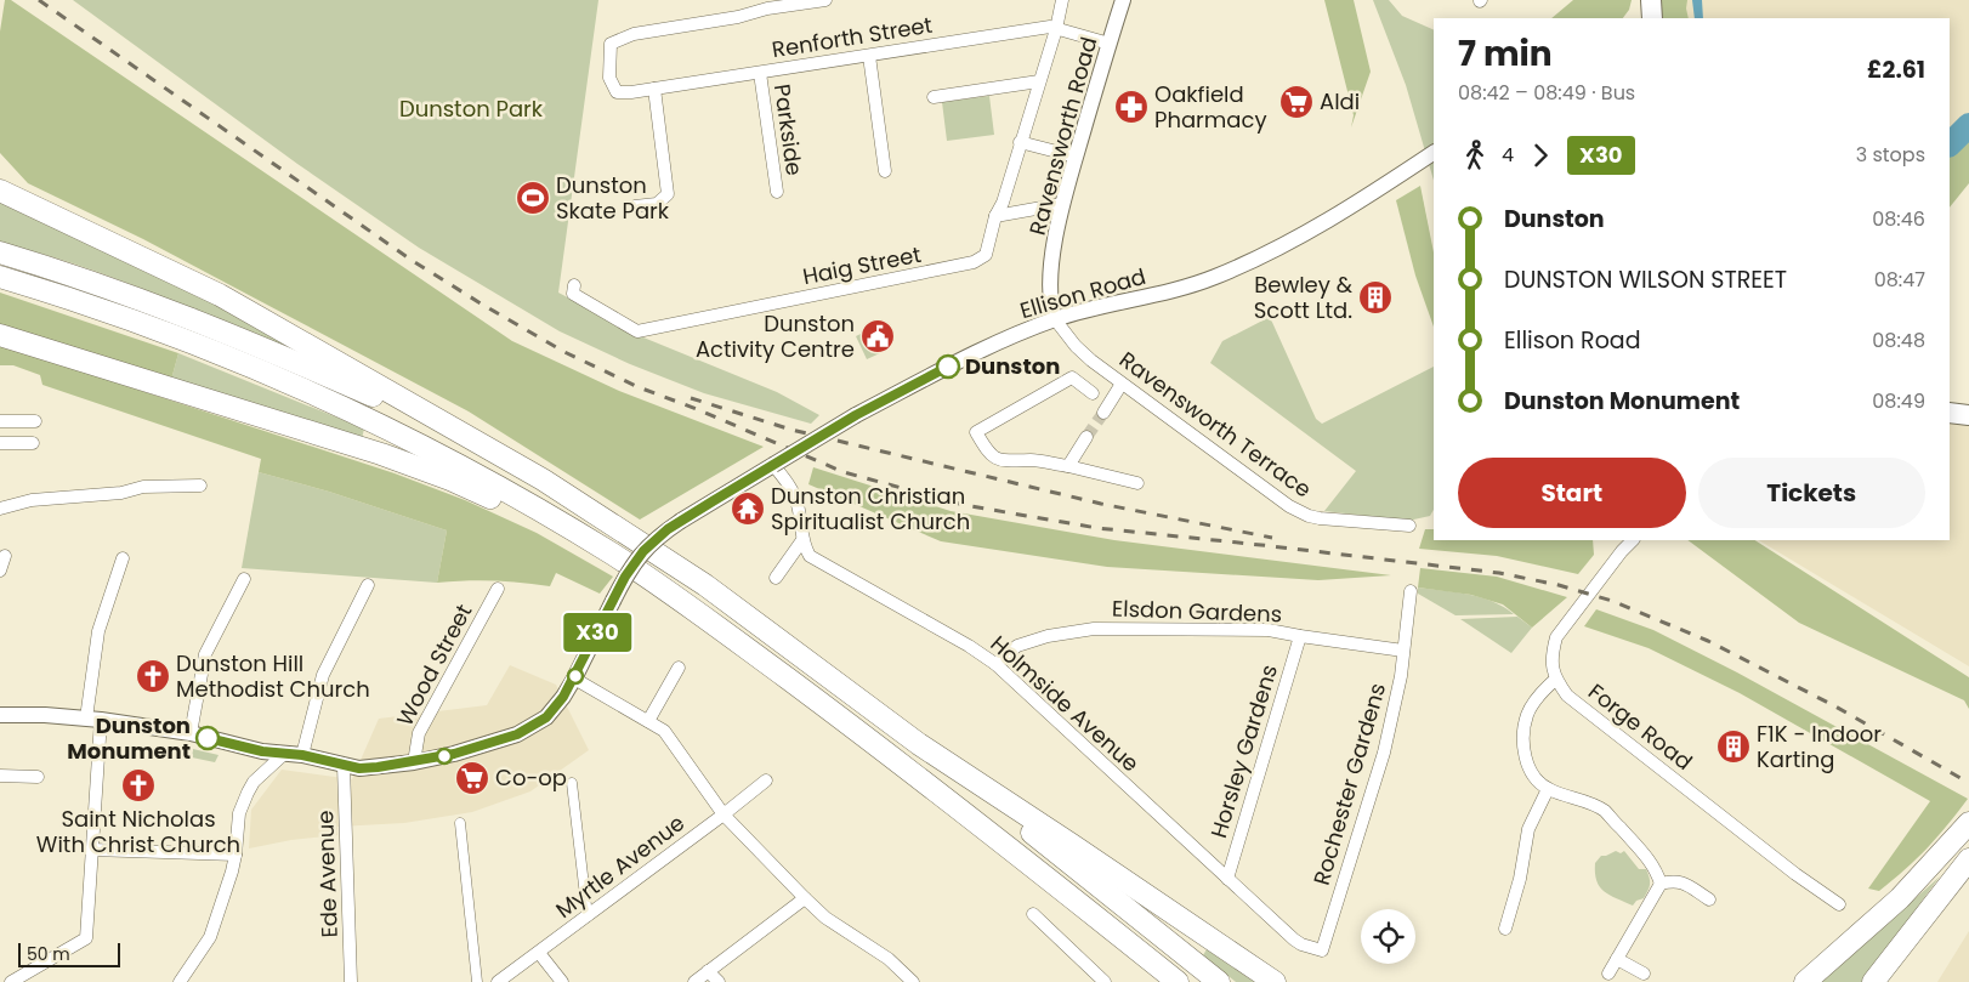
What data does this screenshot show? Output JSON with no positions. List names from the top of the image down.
{
  "streets": {
    "street": [
      "Renforth Street",
      "Parkside",
      "Ravensworth Road",
      "Haig Street",
      "Ellison Road",
      "Ravensworth Terrace",
      "Elsdon Gardens",
      "Wood Street",
      "Holmside Avenue",
      "Forge Road",
      "Horsley Gardens",
      "Rochester Gardens",
      "Myrtle Avenue",
      "Ede Avenue"
    ]
  },
  "crossings": [
    ["Renforth Street", "Parkside"],
    ["Renforth Street", "Ravensworth Road"],
    ["Renforth Street", "Haig Street"],
    ["Ravensworth Road", "Ellison Road"],
    ["Ravensworth Road", "Ravensworth Terrace"],
    ["Ellison Road", "Ravensworth Terrace"],
    ["Elsdon Gardens", "Holmside Avenue"],
    ["Elsdon Gardens", "Horsley Gardens"],
    ["Elsdon Gardens", "Rochester Gardens"],
    ["Holmside Avenue", "Horsley Gardens"],
    ["Holmside Avenue", "Rochester Gardens"]
  ],
  "parks": ["Dunston Park"],
  "places": {
    "supermarket": ["Aldi", "Co-op"],
    "pharmacy": ["Oakfield Pharmacy"],
    "sports": ["Dunston Skate Park"],
    "building": ["Bewley & Scott Ltd.", "F1K - Indoor Karting"],
    "public building": ["Dunston Activity Centre"],
    "other": ["Dunston", "Dunston Monument"],
    "temple": ["Dunston Christian Spiritualist Church"],
    "church": ["Dunston Hill Methodist Church", "Saint Nicholas With Christ Church"]
  },
  "lines": ["bus line X30"],
  "scale_bar": "50 m",
  "page": {
    "on_map": "X30",
    "heading": ["7 min", "08:42 – 08:49 · Bus", "£2.61"],
    "legs": ["4", "X30", "3 stops"],
    "list": [
      {
        "name": "Dunston",
        "value": "08:46"
      },
      {
        "name": "DUNSTON WILSON STREET",
        "value": "08:47"
      },
      {
        "name": "Ellison Road",
        "value": "08:48"
      },
      {
        "name": "Dunston Monument",
        "value": "08:49"
      }
    ],
    "buttons": ["Start", "Tickets"],
    "scale": "50 m"
  }
}
